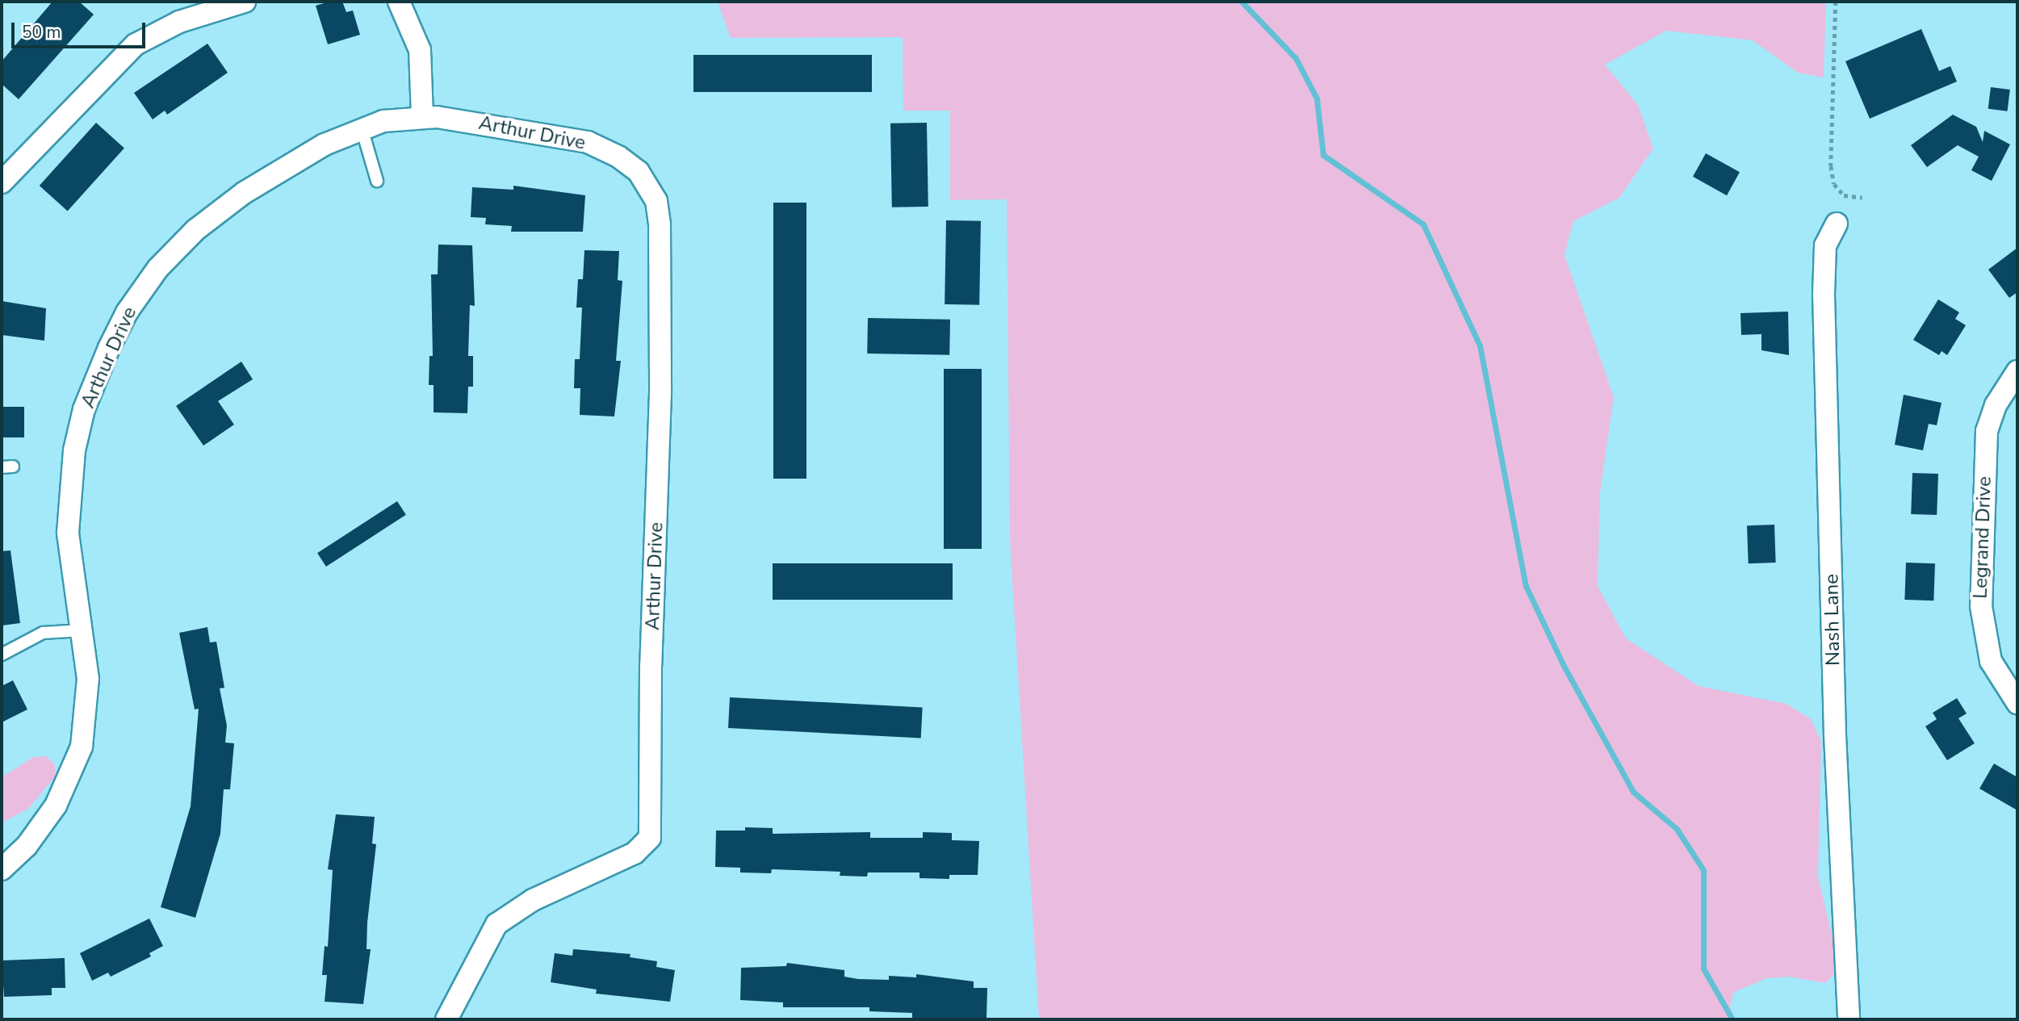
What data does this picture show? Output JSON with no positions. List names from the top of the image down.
{
  "streets": {
    "street": ["Arthur Drive", "Legrand Drive", "Nash Lane"]
  },
  "scale_bar": "50 m"
}
